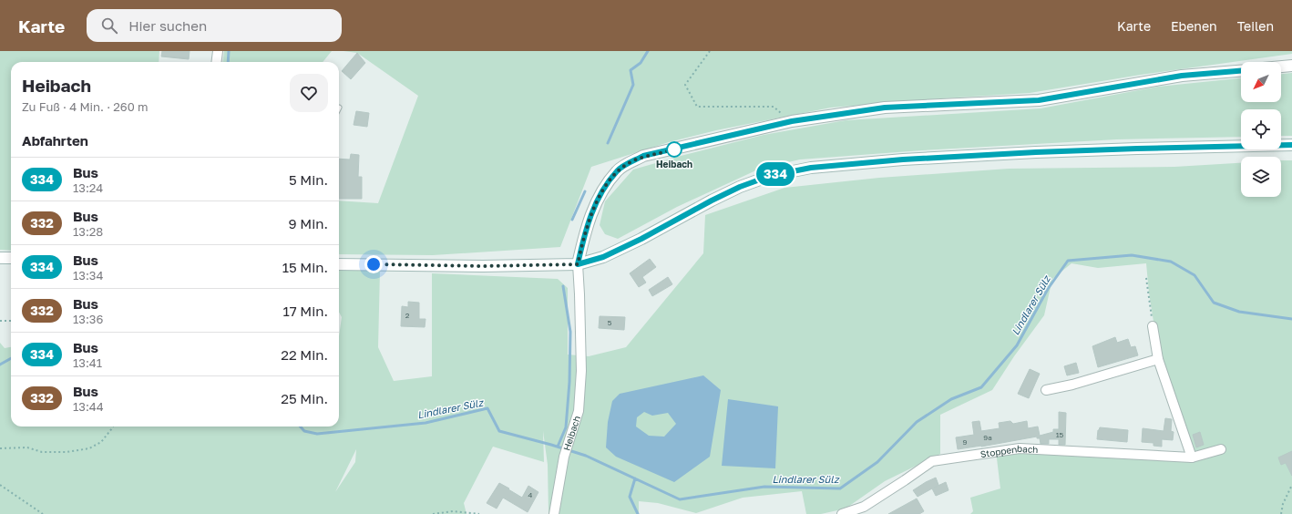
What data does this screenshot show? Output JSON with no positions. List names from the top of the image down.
{
  "streets": {
    "street": ["Heibach", "Stoppenbach"]
  },
  "water": ["Lindlarer Sülz"],
  "places": ["Heibach"],
  "lines": ["bus line 334"],
  "house_numbers": [
    "2",
    "5",
    "15",
    "9a",
    "9",
    "4"
  ],
  "north": "bottom left",
  "page": {
    "header": "Karte",
    "search": "Hier suchen",
    "nav": ["Karte", "Ebenen", "Teilen"],
    "on_map": "334",
    "heading": [
      ["Heibach", "Zu Fuß · 4 Min. · 260 m"],
      "Abfahrten"
    ],
    "list": [
      {
        "mark": "334",
        "name": "Bus",
        "note": "13:24",
        "value": "5 Min."
      },
      {
        "mark": "332",
        "name": "Bus",
        "note": "13:28",
        "value": "9 Min."
      },
      {
        "mark": "334",
        "name": "Bus",
        "note": "13:34",
        "value": "15 Min."
      },
      {
        "mark": "332",
        "name": "Bus",
        "note": "13:36",
        "value": "17 Min."
      },
      {
        "mark": "334",
        "name": "Bus",
        "note": "13:41",
        "value": "22 Min."
      },
      {
        "mark": "332",
        "name": "Bus",
        "note": "13:44",
        "value": "25 Min."
      }
    ]
  }
}
